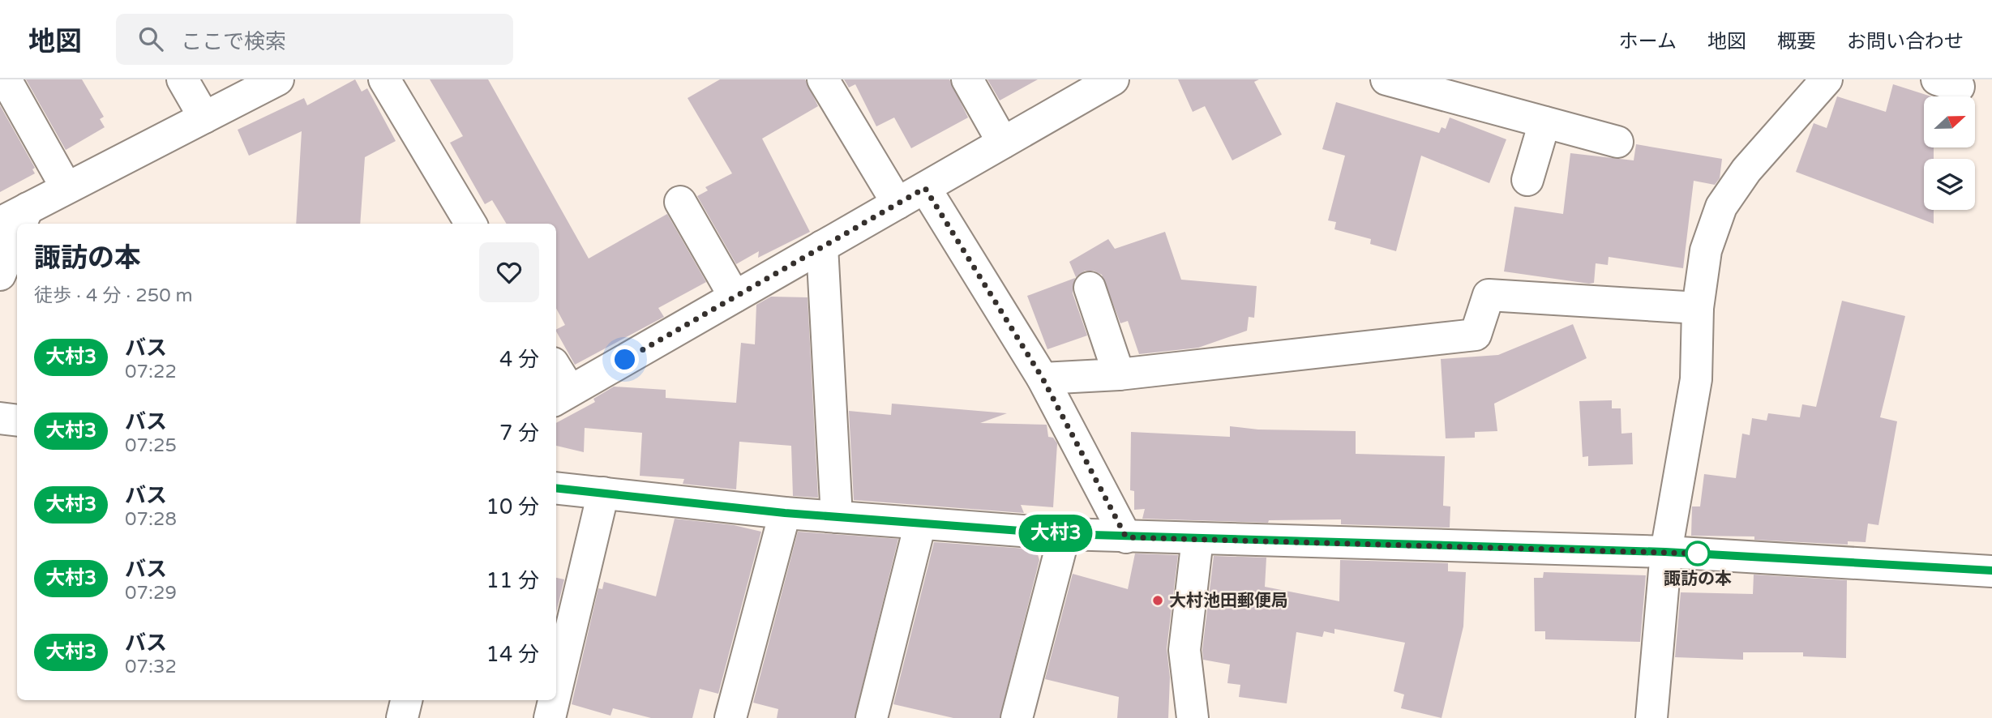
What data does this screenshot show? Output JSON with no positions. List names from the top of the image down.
{
  "places": ["諏訪の本", "大村池田郵便局"],
  "lines": ["bus line 大村3"],
  "north": "right",
  "page": {
    "header": "地図",
    "search": "ここで検索",
    "nav": [
      "ホーム",
      "地図",
      "概要",
      "お問い合わせ"
    ],
    "on_map": "大村3",
    "heading": ["諏訪の本", "徒歩 · 4 分 · 250 m"],
    "list": [
      {
        "mark": "大村3",
        "name": "バス",
        "note": "07:22",
        "value": "4 分"
      },
      {
        "mark": "大村3",
        "name": "バス",
        "note": "07:25",
        "value": "7 分"
      },
      {
        "mark": "大村3",
        "name": "バス",
        "note": "07:28",
        "value": "10 分"
      },
      {
        "mark": "大村3",
        "name": "バス",
        "note": "07:29",
        "value": "11 分"
      },
      {
        "mark": "大村3",
        "name": "バス",
        "note": "07:32",
        "value": "14 分"
      }
    ]
  }
}
